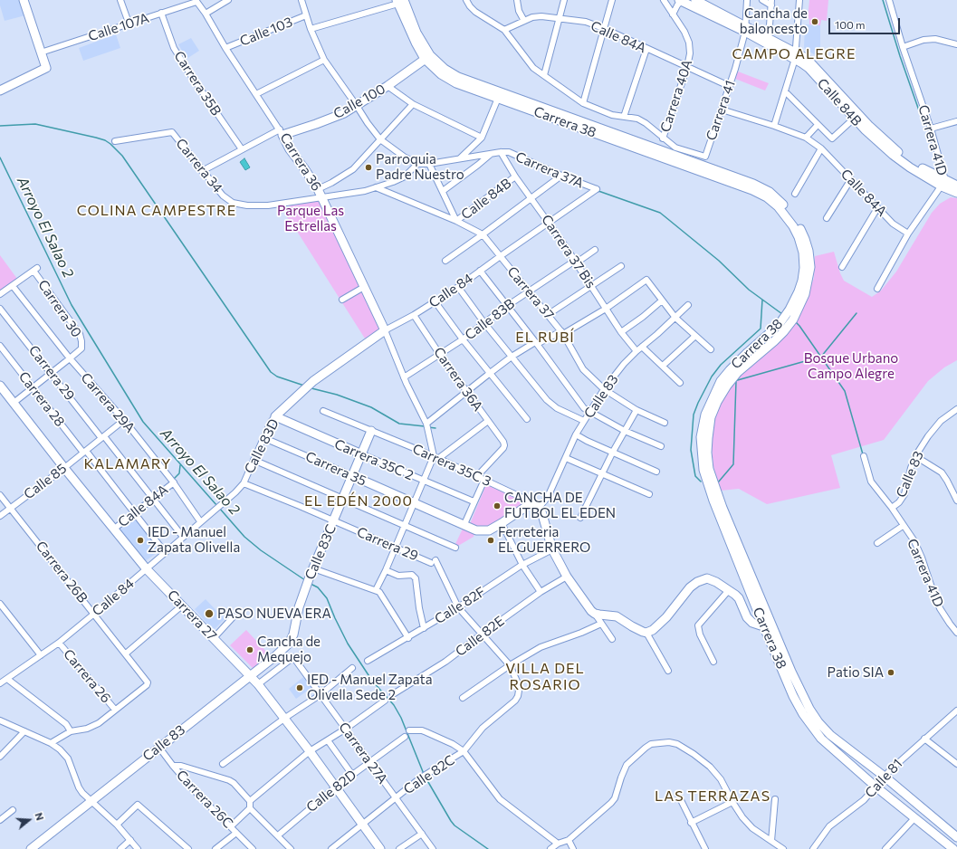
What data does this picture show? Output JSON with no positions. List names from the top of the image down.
{
  "streets": {
    "street": [
      "Calle 107A",
      "Calle 103",
      "Calle 84A",
      "Carrera 35B",
      "Carrera 40A",
      "Calle 100",
      "Calle 84B",
      "Carrera 41",
      "Carrera 38",
      "Carrera 41D",
      "Carrera 36",
      "Carrera 34",
      "Carrera 37A",
      "Carrera 37 Bis",
      "Calle 84",
      "Carrera 37",
      "Carrera 30",
      "Calle 83B",
      "Carrera 29",
      "Carrera 36A",
      "Calle 83",
      "Carrera 28",
      "Carrera 29A",
      "Calle 83D",
      "Carrera 35C 2",
      "Carrera 35C 3",
      "Carrera 35",
      "Calle 85",
      "Calle 83C",
      "Carrera 26B",
      "Calle 82F",
      "Carrera 27",
      "Calle 82E",
      "Carrera 26",
      "Carrera 27A",
      "Calle 82C",
      "Calle 81",
      "Calle 82D",
      "Carrera 26C"
    ]
  },
  "crossings": [
    ["Calle 107A", "Carrera 35B"],
    ["Calle 107A", "Carrera 36"],
    ["Calle 103", "Carrera 36"],
    ["Calle 84A", "Carrera 40A"],
    ["Calle 84A", "Carrera 41"],
    ["Calle 84A", "Carrera 41D"],
    ["Calle 84A", "Carrera 29"],
    ["Calle 84A", "Carrera 28"],
    ["Calle 84A", "Carrera 29A"],
    ["Calle 84A", "Carrera 27"],
    ["Carrera 35B", "Calle 100"],
    ["Calle 100", "Carrera 38"],
    ["Calle 100", "Carrera 36"],
    ["Calle 100", "Carrera 34"],
    ["Calle 84B", "Carrera 41"],
    ["Calle 84B", "Carrera 41D"],
    ["Calle 84B", "Carrera 37 Bis"],
    ["Calle 84B", "Carrera 37"],
    ["Carrera 41", "Carrera 38"],
    ["Carrera 38", "Calle 81"],
    ["Carrera 41D", "Calle 83"],
    ["Carrera 36", "Carrera 34"],
    ["Carrera 36", "Calle 84"],
    ["Carrera 36", "Calle 83B"],
    ["Carrera 36", "Carrera 35C 3"],
    ["Carrera 37A", "Carrera 37 Bis"],
    ["Carrera 37A", "Calle 84"],
    ["Carrera 37 Bis", "Calle 84"],
    ["Carrera 37 Bis", "Calle 83B"],
    ["Carrera 37 Bis", "Calle 83"],
    ["Calle 84", "Carrera 37"],
    ["Calle 84", "Carrera 29"],
    ["Calle 84", "Carrera 36A"],
    ["Calle 84", "Carrera 28"],
    ["Calle 84", "Carrera 29A"],
    ["Calle 84", "Calle 83D"],
    ["Calle 84", "Carrera 26B"],
    ["Calle 84", "Carrera 27"],
    ["Calle 84", "Carrera 26"],
    ["Carrera 37", "Calle 83B"],
    ["Carrera 37", "Calle 83"],
    ["Carrera 30", "Carrera 29A"],
    ["Calle 83B", "Carrera 36A"],
    ["Carrera 29", "Calle 83D"],
    ["Carrera 29", "Calle 85"],
    ["Carrera 29", "Calle 83C"],
    ["Carrera 29", "Calle 82F"],
    ["Carrera 29", "Calle 82E"],
    ["Carrera 29", "Calle 82C"],
    ["Carrera 36A", "Carrera 35C 3"],
    ["Calle 83", "Carrera 35C 3"],
    ["Calle 83", "Carrera 35"],
    ["Calle 83", "Calle 83C"],
    ["Calle 83", "Carrera 27"],
    ["Calle 83", "Carrera 26C"],
    ["Carrera 28", "Calle 85"],
    ["Carrera 29A", "Calle 85"],
    ["Calle 83D", "Carrera 35C 2"],
    ["Calle 83D", "Carrera 35"],
    ["Carrera 35C 2", "Calle 83C"],
    ["Carrera 35C 3", "Calle 83C"],
    ["Carrera 35", "Calle 83C"],
    ["Calle 85", "Carrera 26B"],
    ["Calle 85", "Carrera 27"],
    ["Carrera 26B", "Carrera 26"],
    ["Carrera 27", "Carrera 27A"],
    ["Carrera 27", "Calle 82C"],
    ["Carrera 27", "Calle 82D"],
    ["Carrera 27A", "Calle 82C"],
    ["Carrera 27A", "Calle 82D"]
  ],
  "districts": [
    "CAMPO ALEGRE",
    "COLINA CAMPESTRE",
    "EL RUBÍ",
    "KALAMARY",
    "EL EDÉN 2000",
    "VILLA DEL ROSARIO",
    "LAS TERRAZAS"
  ],
  "water": ["Arroyo El Salao 2"],
  "parks": ["Parque Las Estrellas", "Bosque Urbano Campo Alegre"],
  "places": [
    "Cancha de baloncesto",
    "Parroquia Padre Nuestro",
    "CANCHA DE FUTBOL EL EDEN",
    "IED - Manuel Zapata Olivella",
    "Ferreteria EL GUERRERO",
    "PASO NUEVA ERA",
    "Cancha de Mequejo",
    "Patio SIA",
    "IED - Manuel Zapata Olivella Sede 2"
  ],
  "scale_bar": "100 m",
  "north": "right"
}
